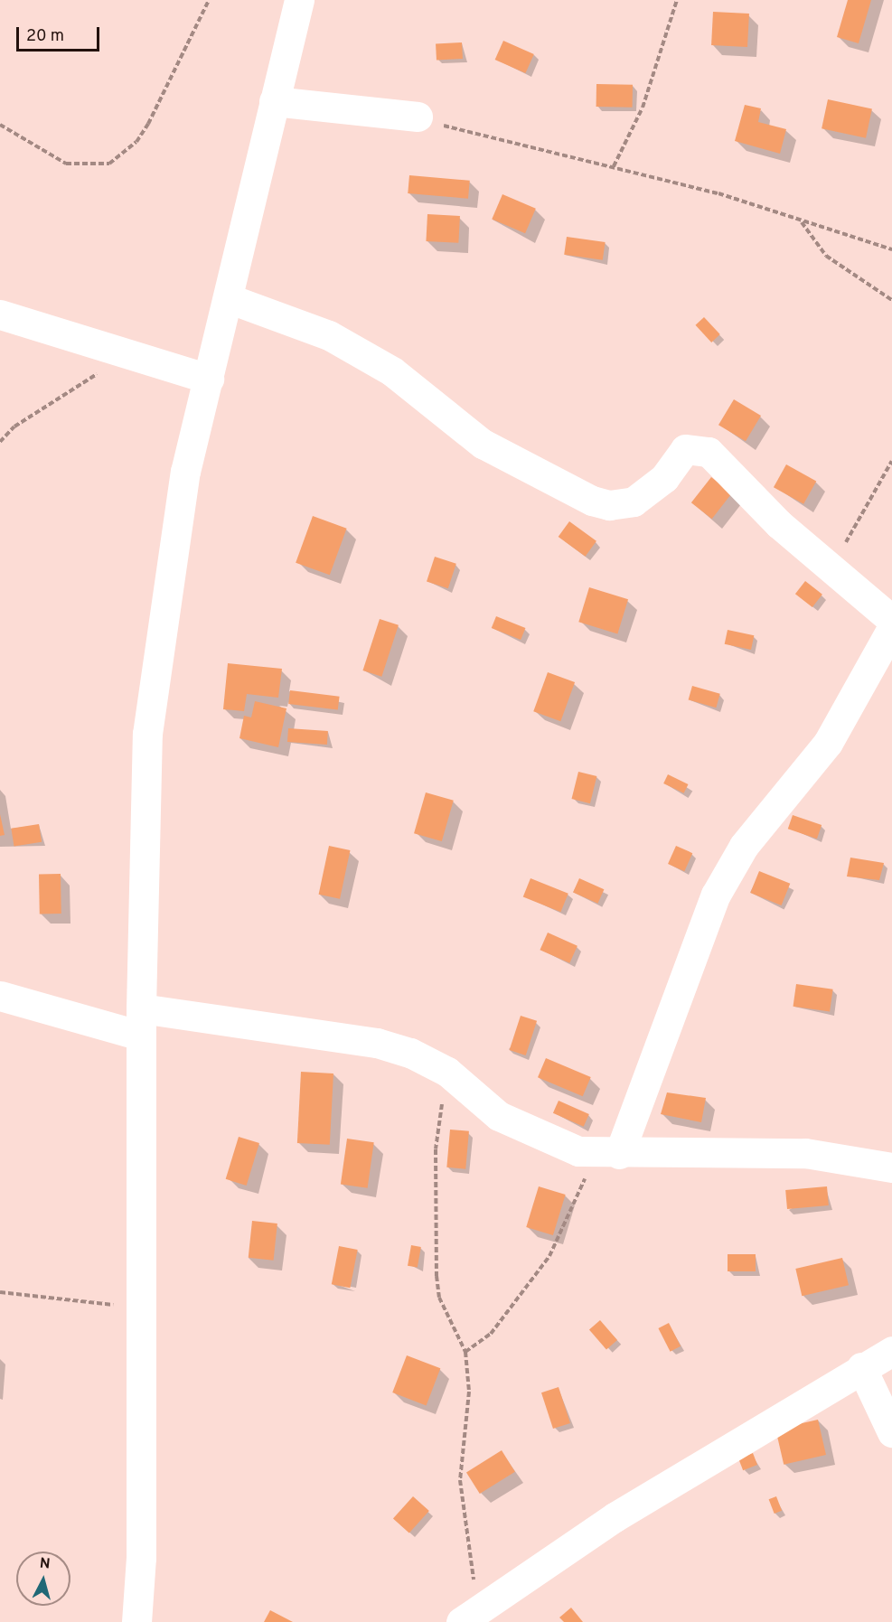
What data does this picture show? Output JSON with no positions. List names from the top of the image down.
{
  "scale_bar": "20 m",
  "north": "top"
}
